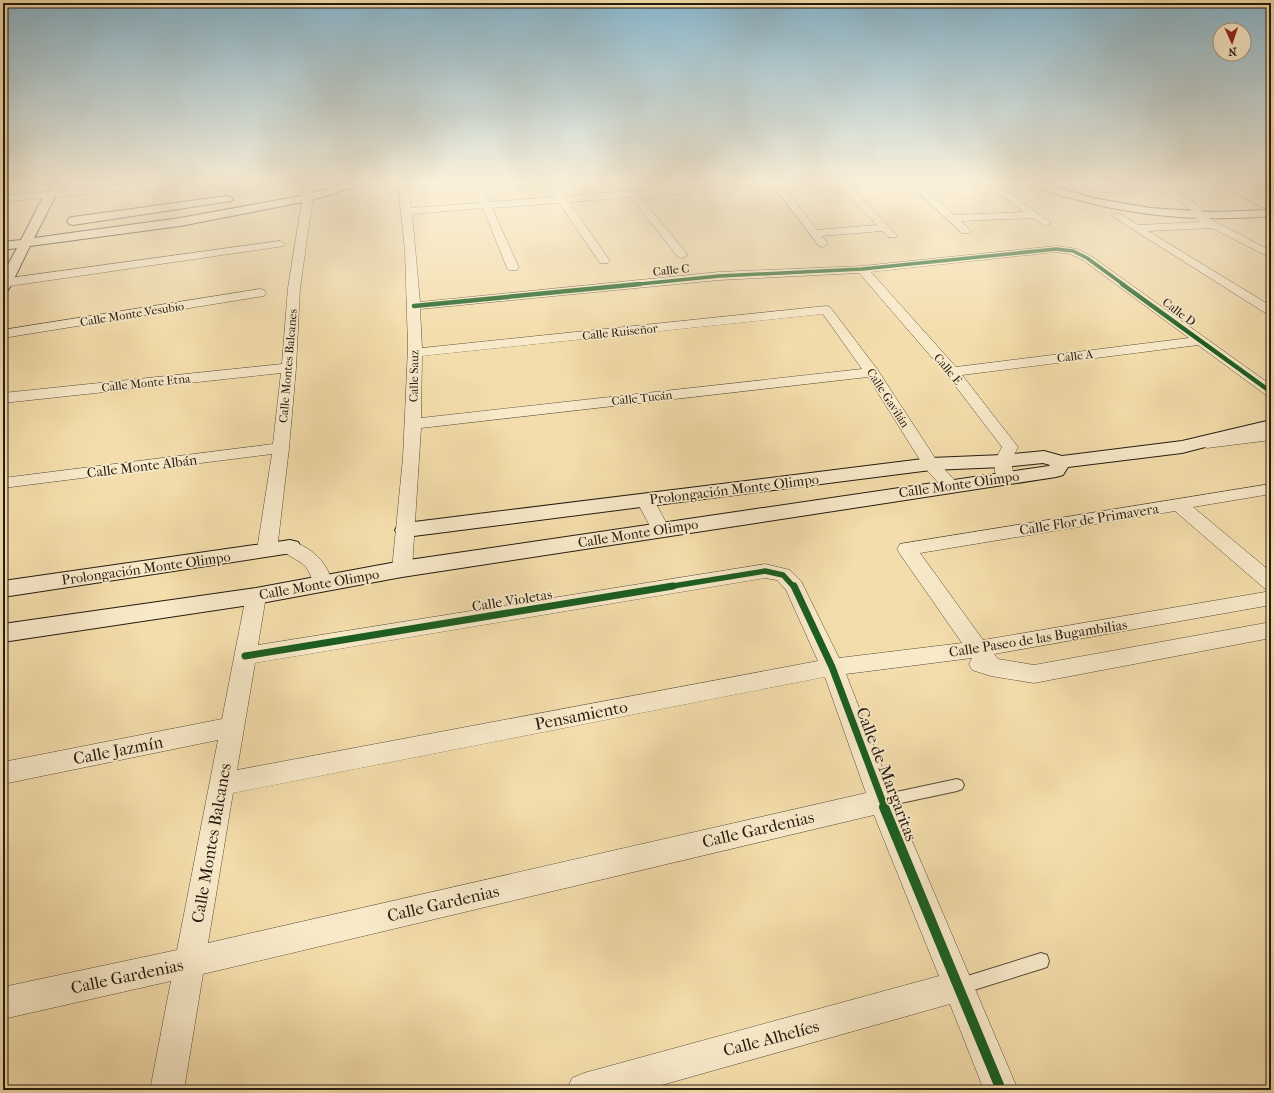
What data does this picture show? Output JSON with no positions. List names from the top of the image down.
{
  "streets": {
    "main road": ["Calle Monte Olimpo", "Prolongación Monte Olimpo"],
    "street": [
      "Calle C",
      "Calle D",
      "Calle Monte Vesubio",
      "Calle Ruiseñor",
      "Calle A",
      "Calle Montes Balcanes",
      "Calle E",
      "Calle Sauz",
      "Calle Monte Etna",
      "Calle Tucán",
      "Calle Gavilán",
      "Calle Monte Albán",
      "Calle Flor de Primavera",
      "Calle Violetas",
      "Calle Paseo de las Bugambilias",
      "Pensamiento",
      "Calle Jazmín",
      "Calle de Margaritas",
      "Calle Gardenias",
      "Calle Alhelíes"
    ]
  },
  "crossings": [
    ["Calle C", "Calle D"],
    ["Calle C", "Calle E"],
    ["Calle C", "Calle Sauz"],
    ["Calle D", "Calle A"],
    ["Calle Ruiseñor", "Calle Sauz"],
    ["Calle Ruiseñor", "Calle Gavilán"],
    ["Calle A", "Calle E"],
    ["Calle Montes Balcanes", "Calle Monte Etna"],
    ["Calle Montes Balcanes", "Calle Monte Albán"],
    ["Calle Montes Balcanes", "Calle Monte Olimpo"],
    ["Calle Montes Balcanes", "Prolongación Monte Olimpo"],
    ["Calle Montes Balcanes", "Calle Violetas"],
    ["Calle Montes Balcanes", "Pensamiento"],
    ["Calle Montes Balcanes", "Calle Jazmín"],
    ["Calle Montes Balcanes", "Calle Gardenias"],
    ["Calle E", "Calle Monte Olimpo"],
    ["Calle E", "Prolongación Monte Olimpo"],
    ["Calle Sauz", "Calle Tucán"],
    ["Calle Sauz", "Calle Monte Olimpo"],
    ["Calle Sauz", "Prolongación Monte Olimpo"],
    ["Calle Tucán", "Calle Gavilán"],
    ["Calle Gavilán", "Calle Monte Olimpo"],
    ["Calle Gavilán", "Prolongación Monte Olimpo"],
    ["Calle Monte Olimpo", "Prolongación Monte Olimpo"],
    ["Calle Flor de Primavera", "Calle Paseo de las Bugambilias"],
    ["Calle Violetas", "Calle de Margaritas"],
    ["Calle Paseo de las Bugambilias", "Pensamiento"],
    ["Pensamiento", "Calle de Margaritas"],
    ["Calle de Margaritas", "Calle Gardenias"],
    ["Calle de Margaritas", "Calle Alhelíes"]
  ],
  "north": "bottom"
}
